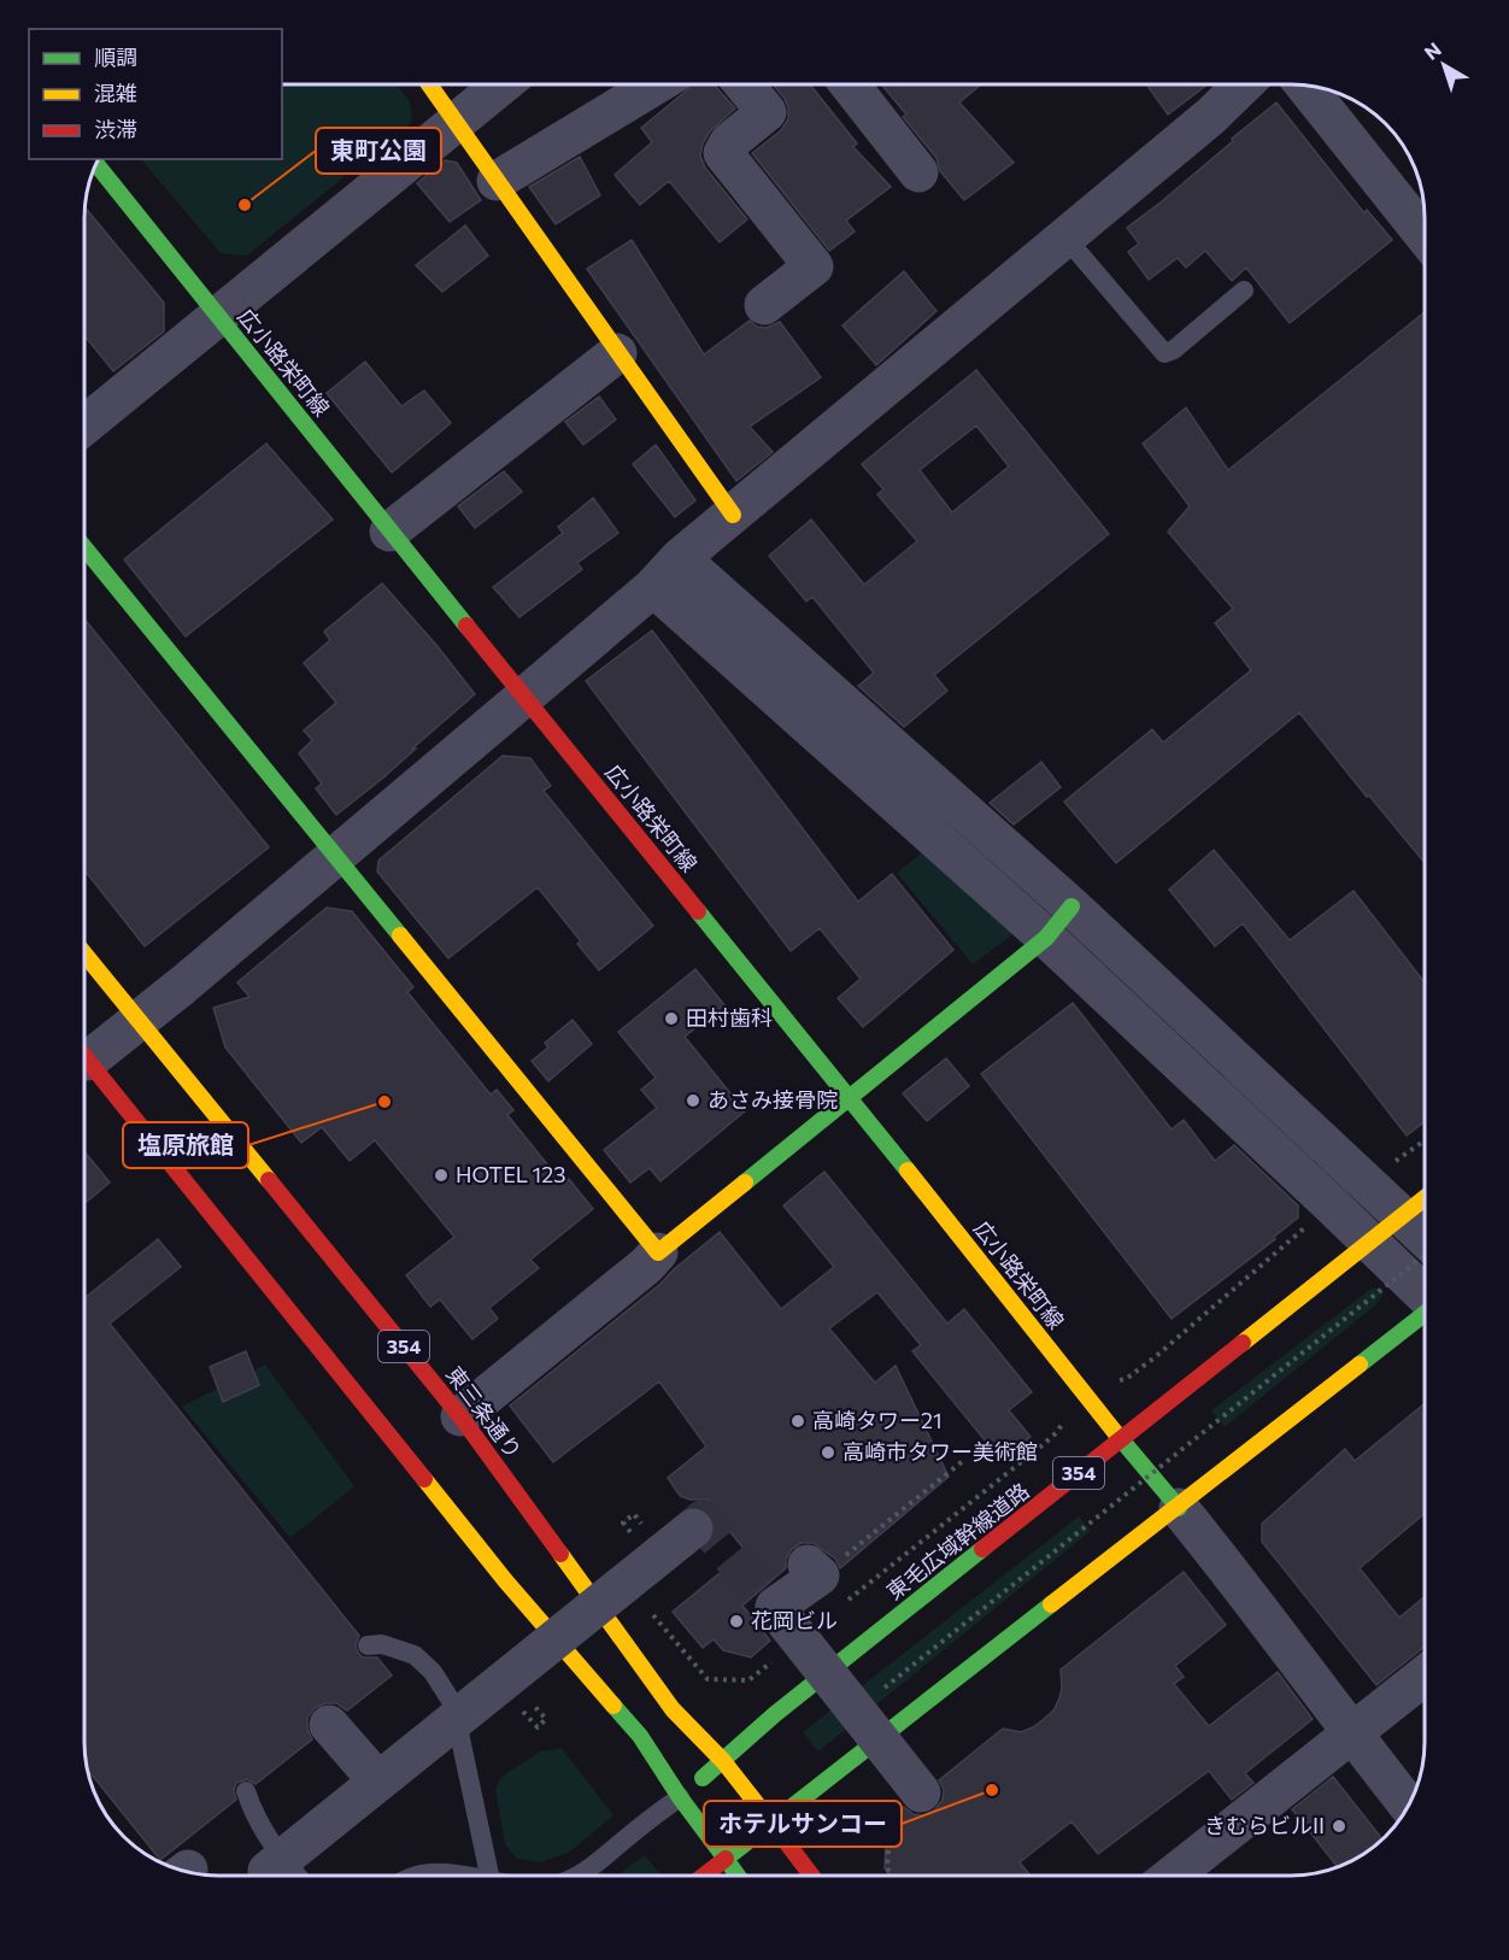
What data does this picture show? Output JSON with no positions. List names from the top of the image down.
{
  "streets": {
    "main road": [
      "広小路栄町線",
      "354",
      "東三条通り",
      "東毛広域幹線道路"
    ]
  },
  "crossings": [
    ["広小路栄町線", "東毛広域幹線道路"],
    ["東三条通り", "東毛広域幹線道路"]
  ],
  "places": [
    "東町公園",
    "田村歯科",
    "あさみ接骨院",
    "塩原旅館",
    "HOTEL 123",
    "高崎タワー21",
    "高崎市タワー美術館",
    "花岡ビル",
    "ホテルサンコー",
    "きむらビルII"
  ],
  "legend": ["順調", "混雑", "渋滞"],
  "north": "top left"
}
